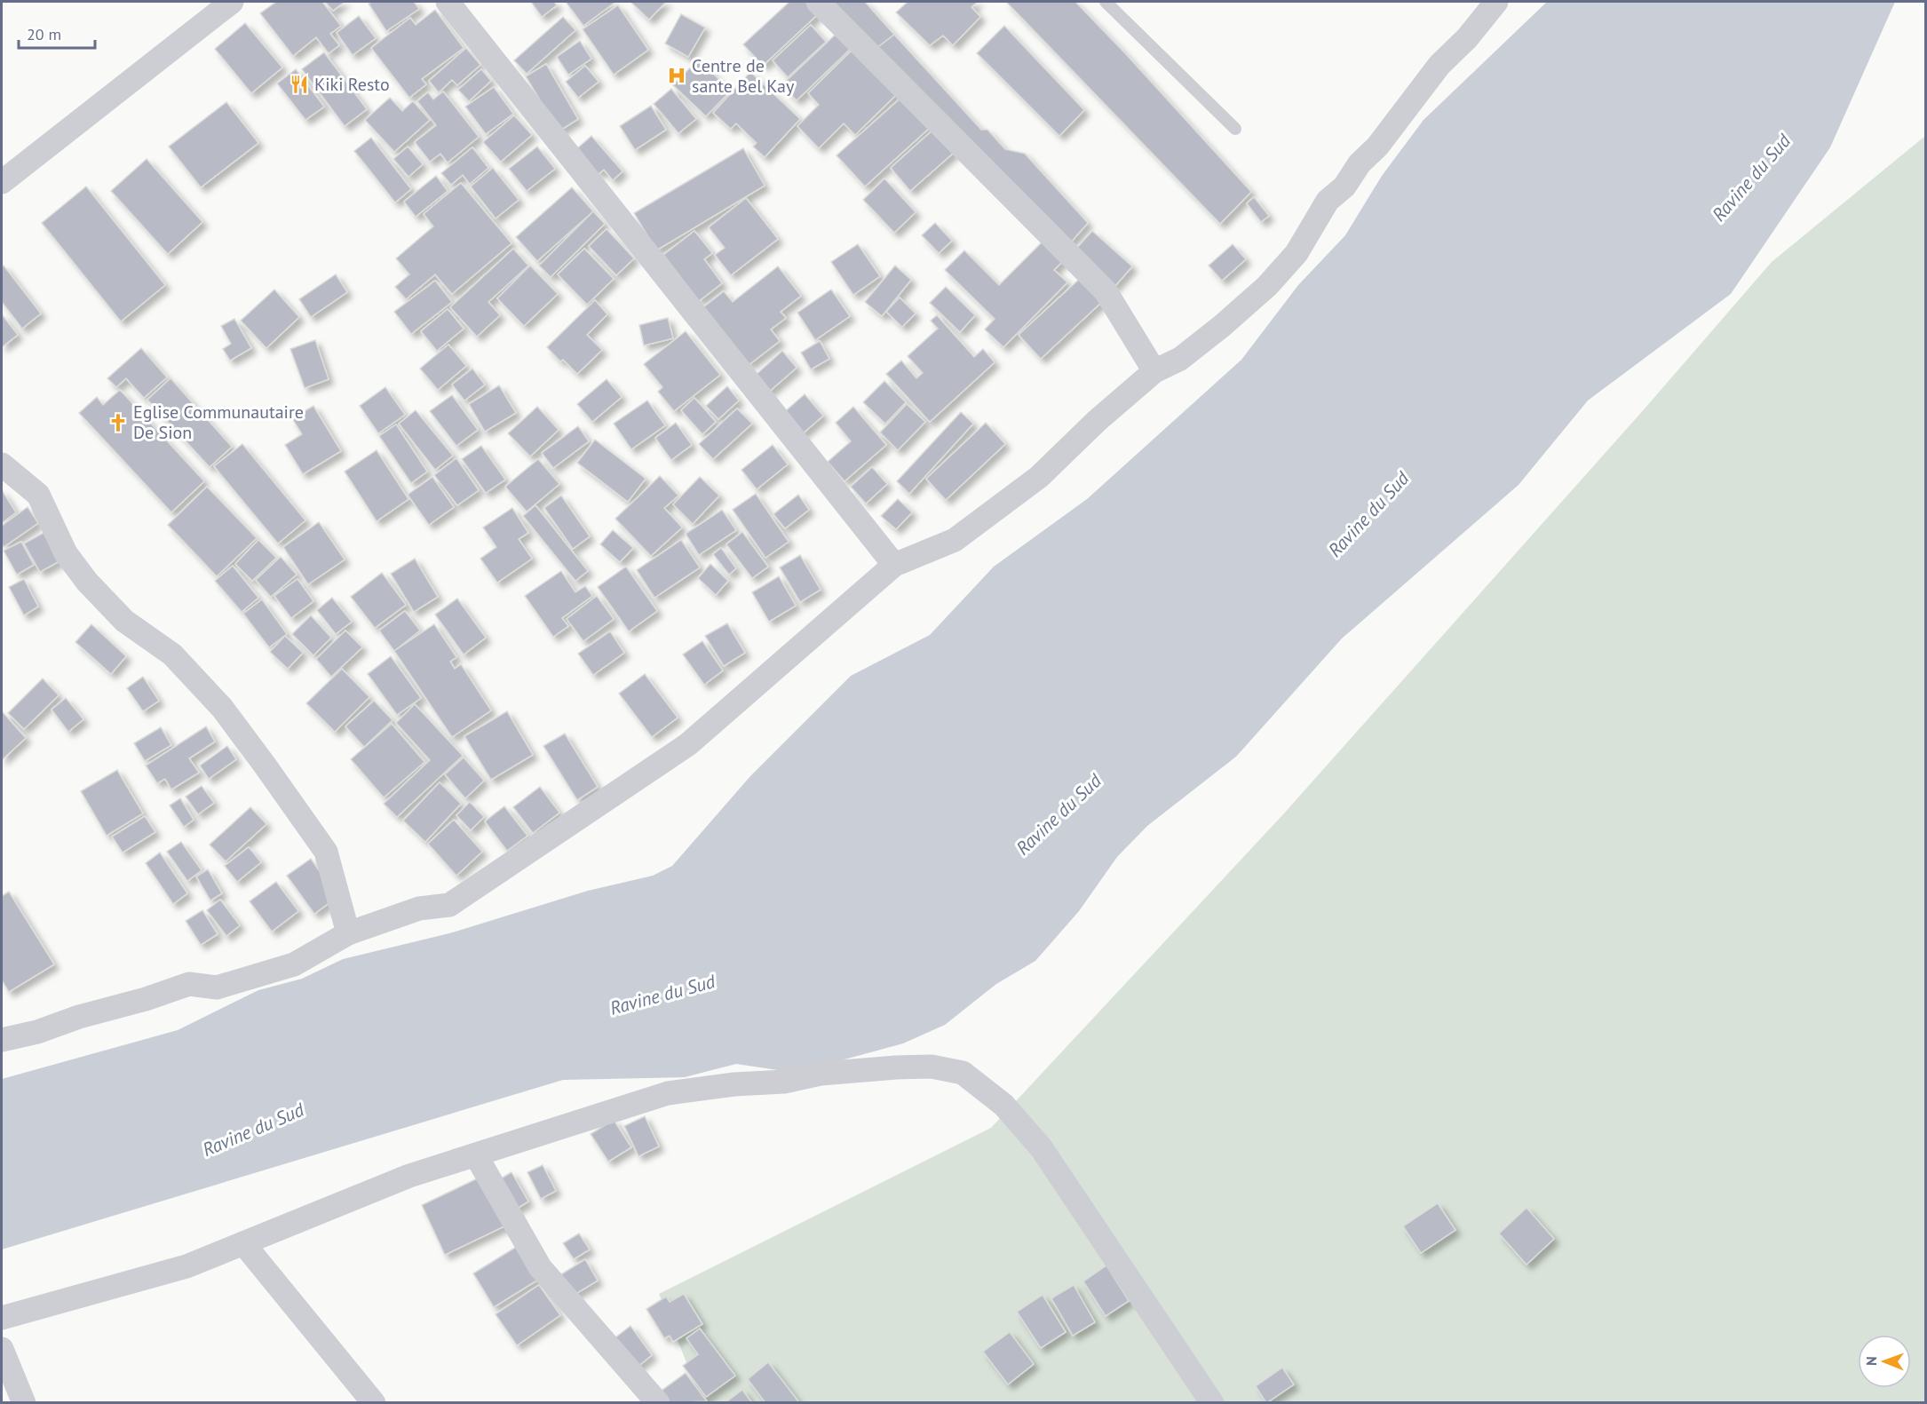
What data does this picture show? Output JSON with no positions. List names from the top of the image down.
{
  "water": ["Ravine du Sud"],
  "places": {
    "hospital": ["Centre de sante Bel Kay"],
    "restaurant": ["Kiki Resto"],
    "church": ["Eglise Communautaire De Sion"]
  },
  "scale_bar": "20 m",
  "north": "left"
}
